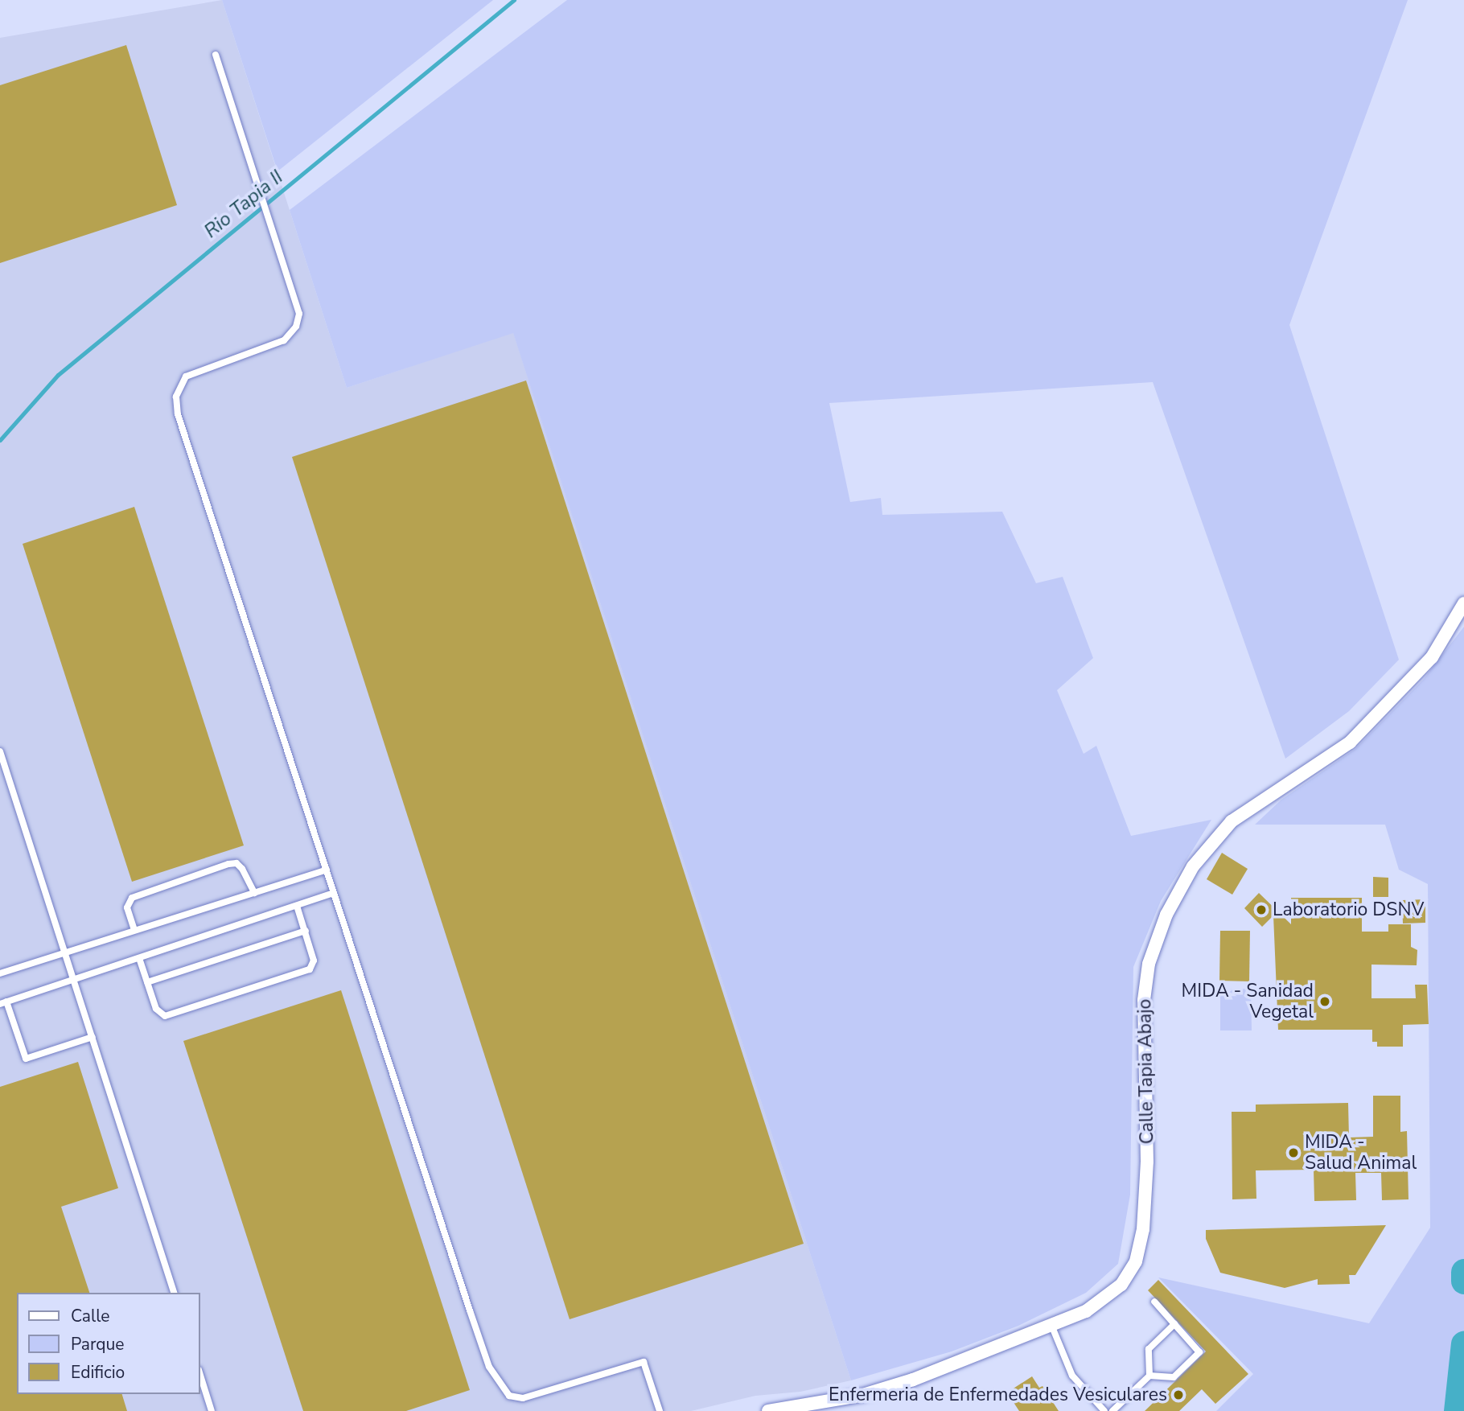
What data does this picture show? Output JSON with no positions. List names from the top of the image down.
{
  "streets": {
    "street": ["Calle Tapia Abajo"]
  },
  "water": ["Rio Tapia II"],
  "places": [
    "Laboratorio DSNV",
    "MIDA - Sanidad Vegetal",
    "MIDA - Salud Animal",
    "Enfermeria de Enfermedades Vesiculares"
  ],
  "legend": ["Calle", "Parque", "Edificio"]
}
